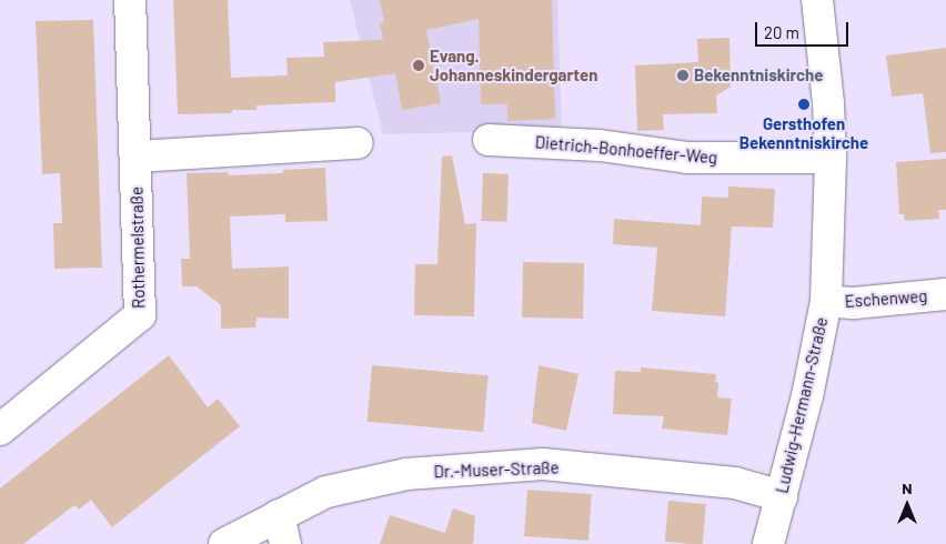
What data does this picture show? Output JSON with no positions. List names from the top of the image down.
{
  "streets": {
    "street": [
      "Dietrich-Bonhoeffer-Weg",
      "Rothermelstraße",
      "Eschenweg",
      "Ludwig-Hermann-Straße",
      "Dr.-Muser-Straße"
    ]
  },
  "crossings": [
    ["Dietrich-Bonhoeffer-Weg", "Ludwig-Hermann-Straße"],
    ["Eschenweg", "Ludwig-Hermann-Straße"],
    ["Ludwig-Hermann-Straße", "Dr.-Muser-Straße"]
  ],
  "places": ["Evang. Johanneskindergarten", "Bekenntniskirche", "Gersthofen Bekenntniskirche"],
  "scale_bar": "20 m",
  "north": "top"
}
